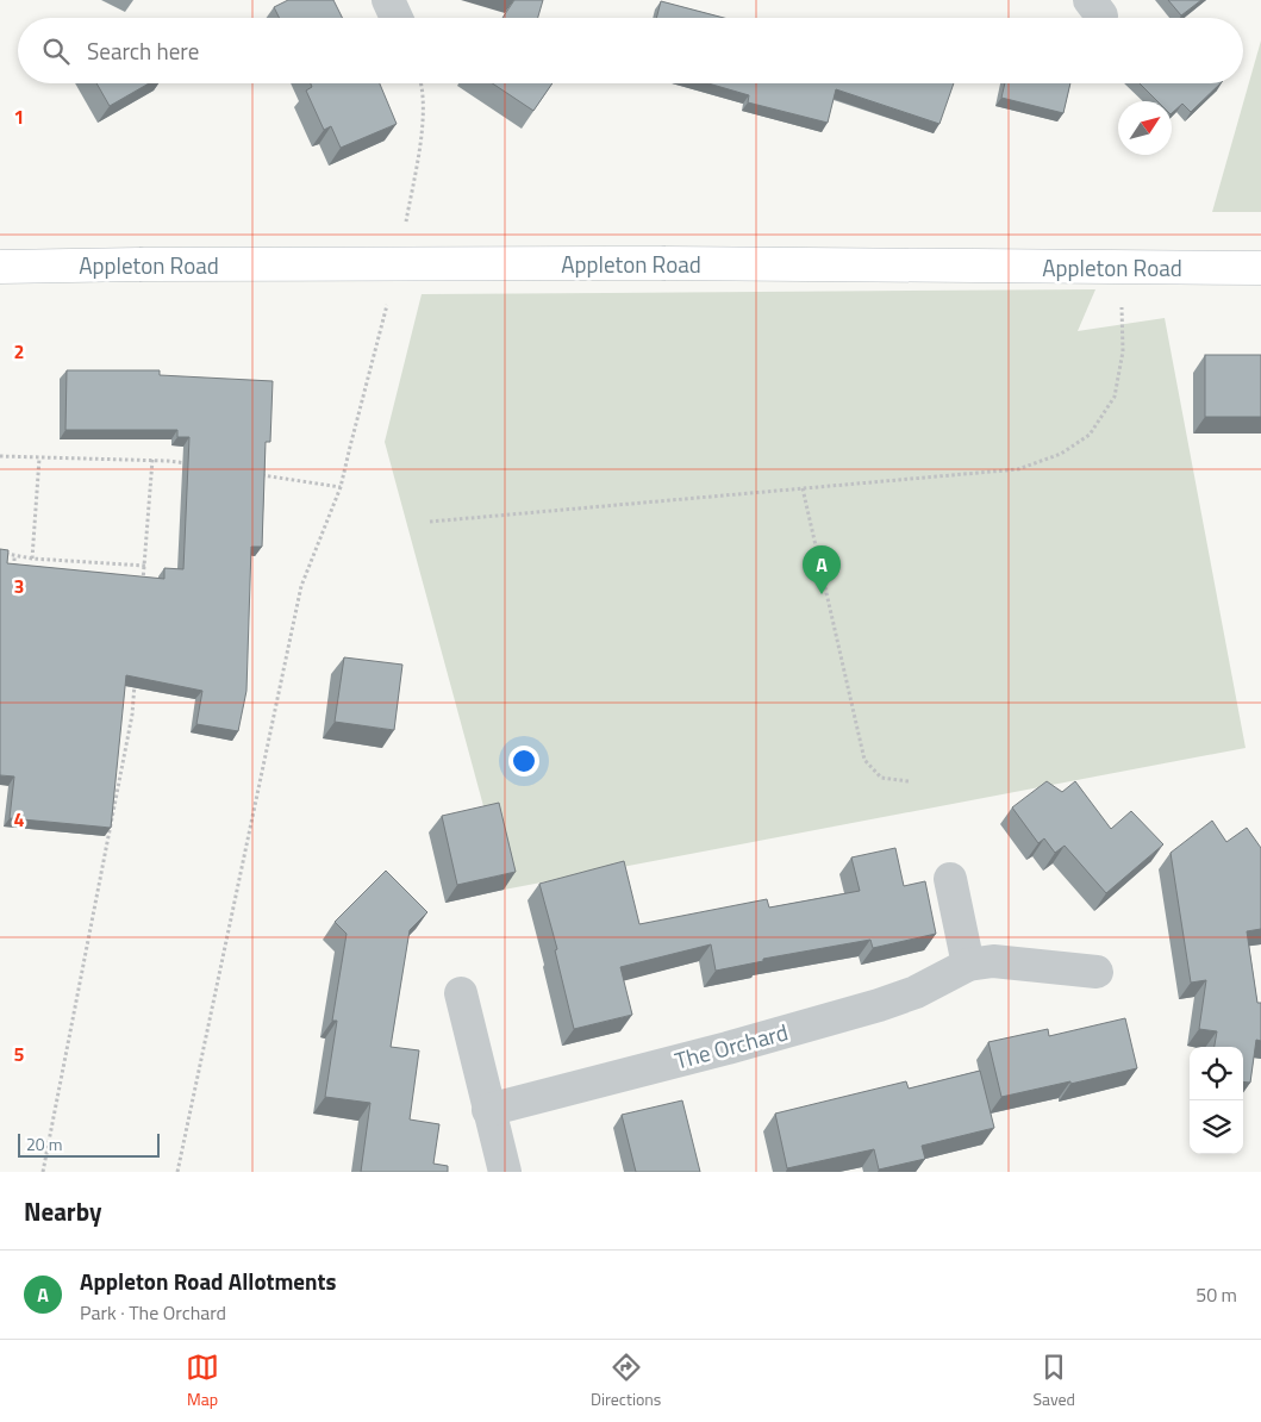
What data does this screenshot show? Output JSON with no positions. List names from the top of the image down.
{
  "streets": {
    "street": ["Appleton Road", "The Orchard"]
  },
  "scale_bar": "20 m",
  "north": "top right",
  "page": {
    "search": "Search here",
    "pins": "A",
    "scale": "20 m",
    "heading": "Nearby",
    "list": [
      {
        "mark": "A",
        "name": "Appleton Road Allotments",
        "note": "Park · The Orchard",
        "value": "50 m"
      }
    ],
    "nav": ["Map", "Directions", "Saved"]
  },
  "grid": {
    "rows": [
      "1",
      "2",
      "3",
      "4",
      "5"
    ]
  }
}
